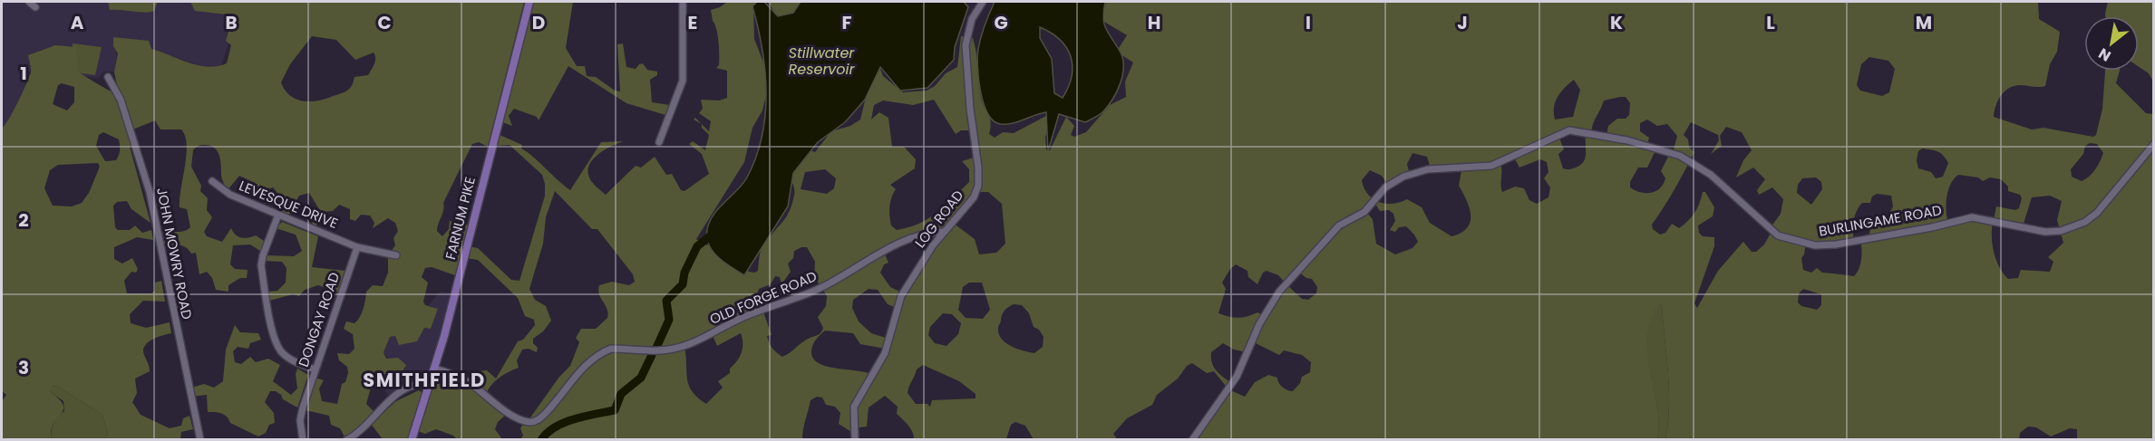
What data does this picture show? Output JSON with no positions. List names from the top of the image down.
{
  "streets": {
    "main road": ["FARNUM PIKE"],
    "street": [
      "LEVESQUE DRIVE",
      "LOG ROAD",
      "BURLINGAME ROAD",
      "JOHN MOWRY ROAD",
      "OLD FORGE ROAD",
      "DONGAY ROAD"
    ]
  },
  "crossings": [
    ["LEVESQUE DRIVE", "DONGAY ROAD"],
    ["FARNUM PIKE", "OLD FORGE ROAD"],
    ["LOG ROAD", "OLD FORGE ROAD"]
  ],
  "districts": ["SMITHFIELD"],
  "water": ["Stillwater Reservoir"],
  "north": "bottom left",
  "grid": {
    "columns": [
      "A",
      "B",
      "C",
      "D",
      "E",
      "F",
      "G",
      "H",
      "I",
      "J",
      "K",
      "L",
      "M"
    ],
    "rows": ["1", "2", "3"]
  }
}
